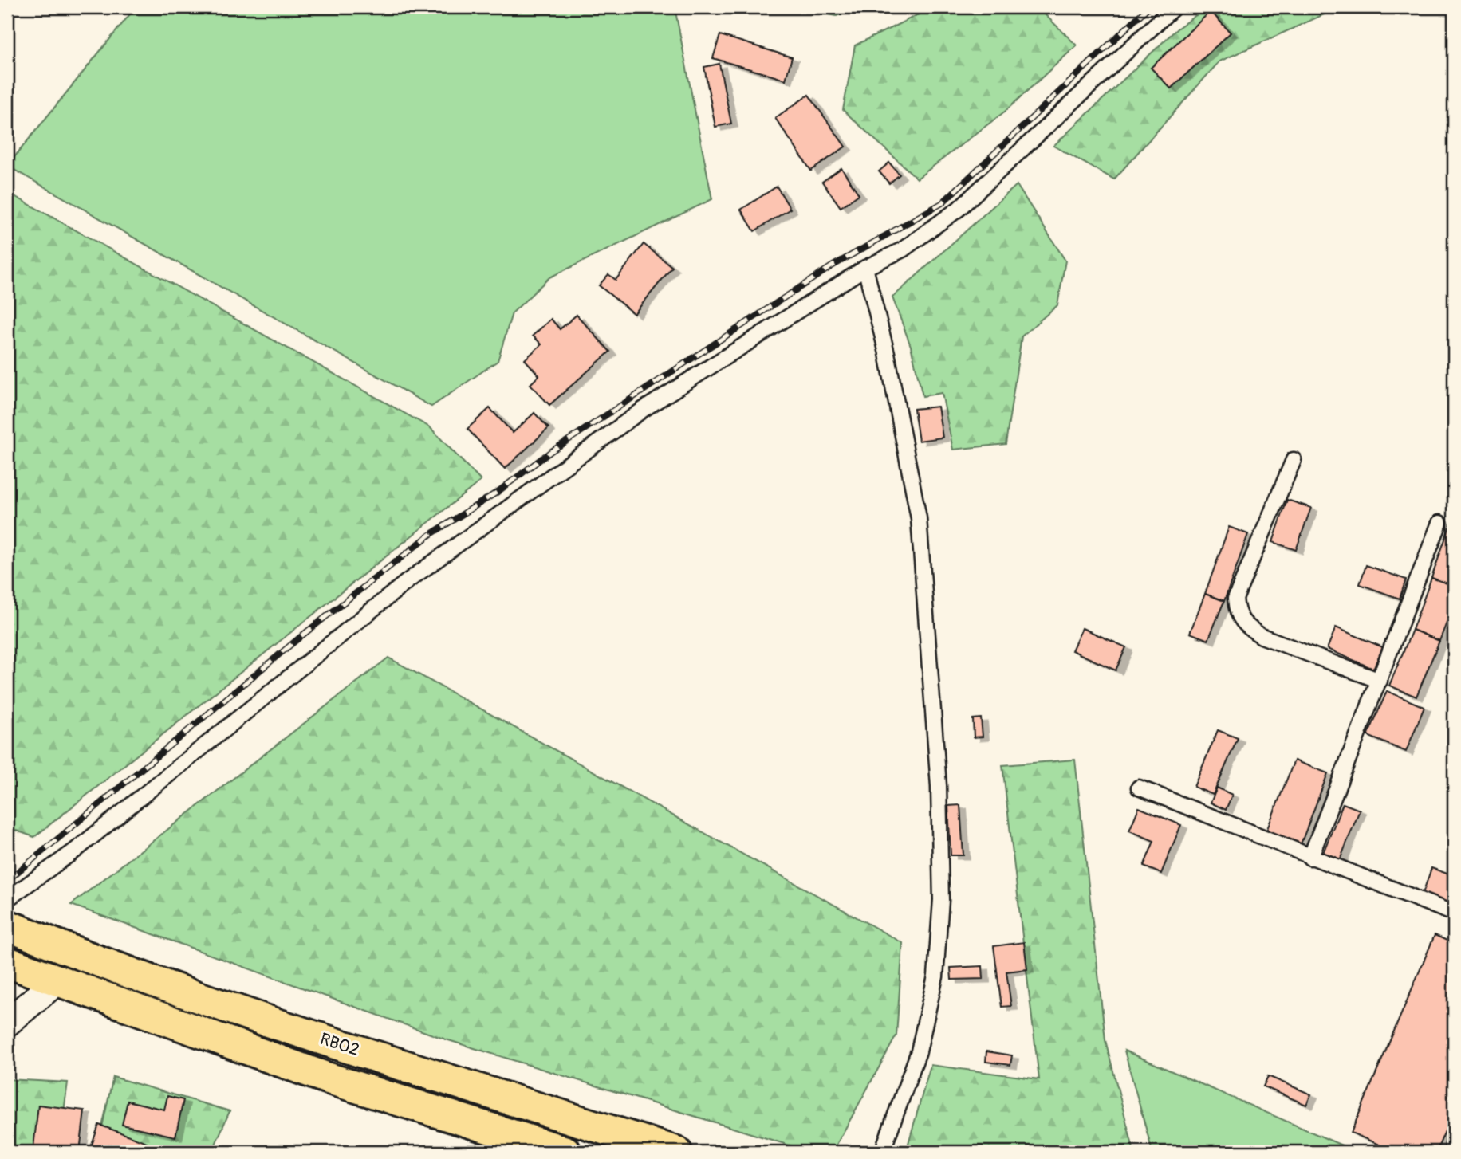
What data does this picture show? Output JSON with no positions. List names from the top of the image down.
{
  "streets": {
    "highway": ["RB02"]
  }
}
